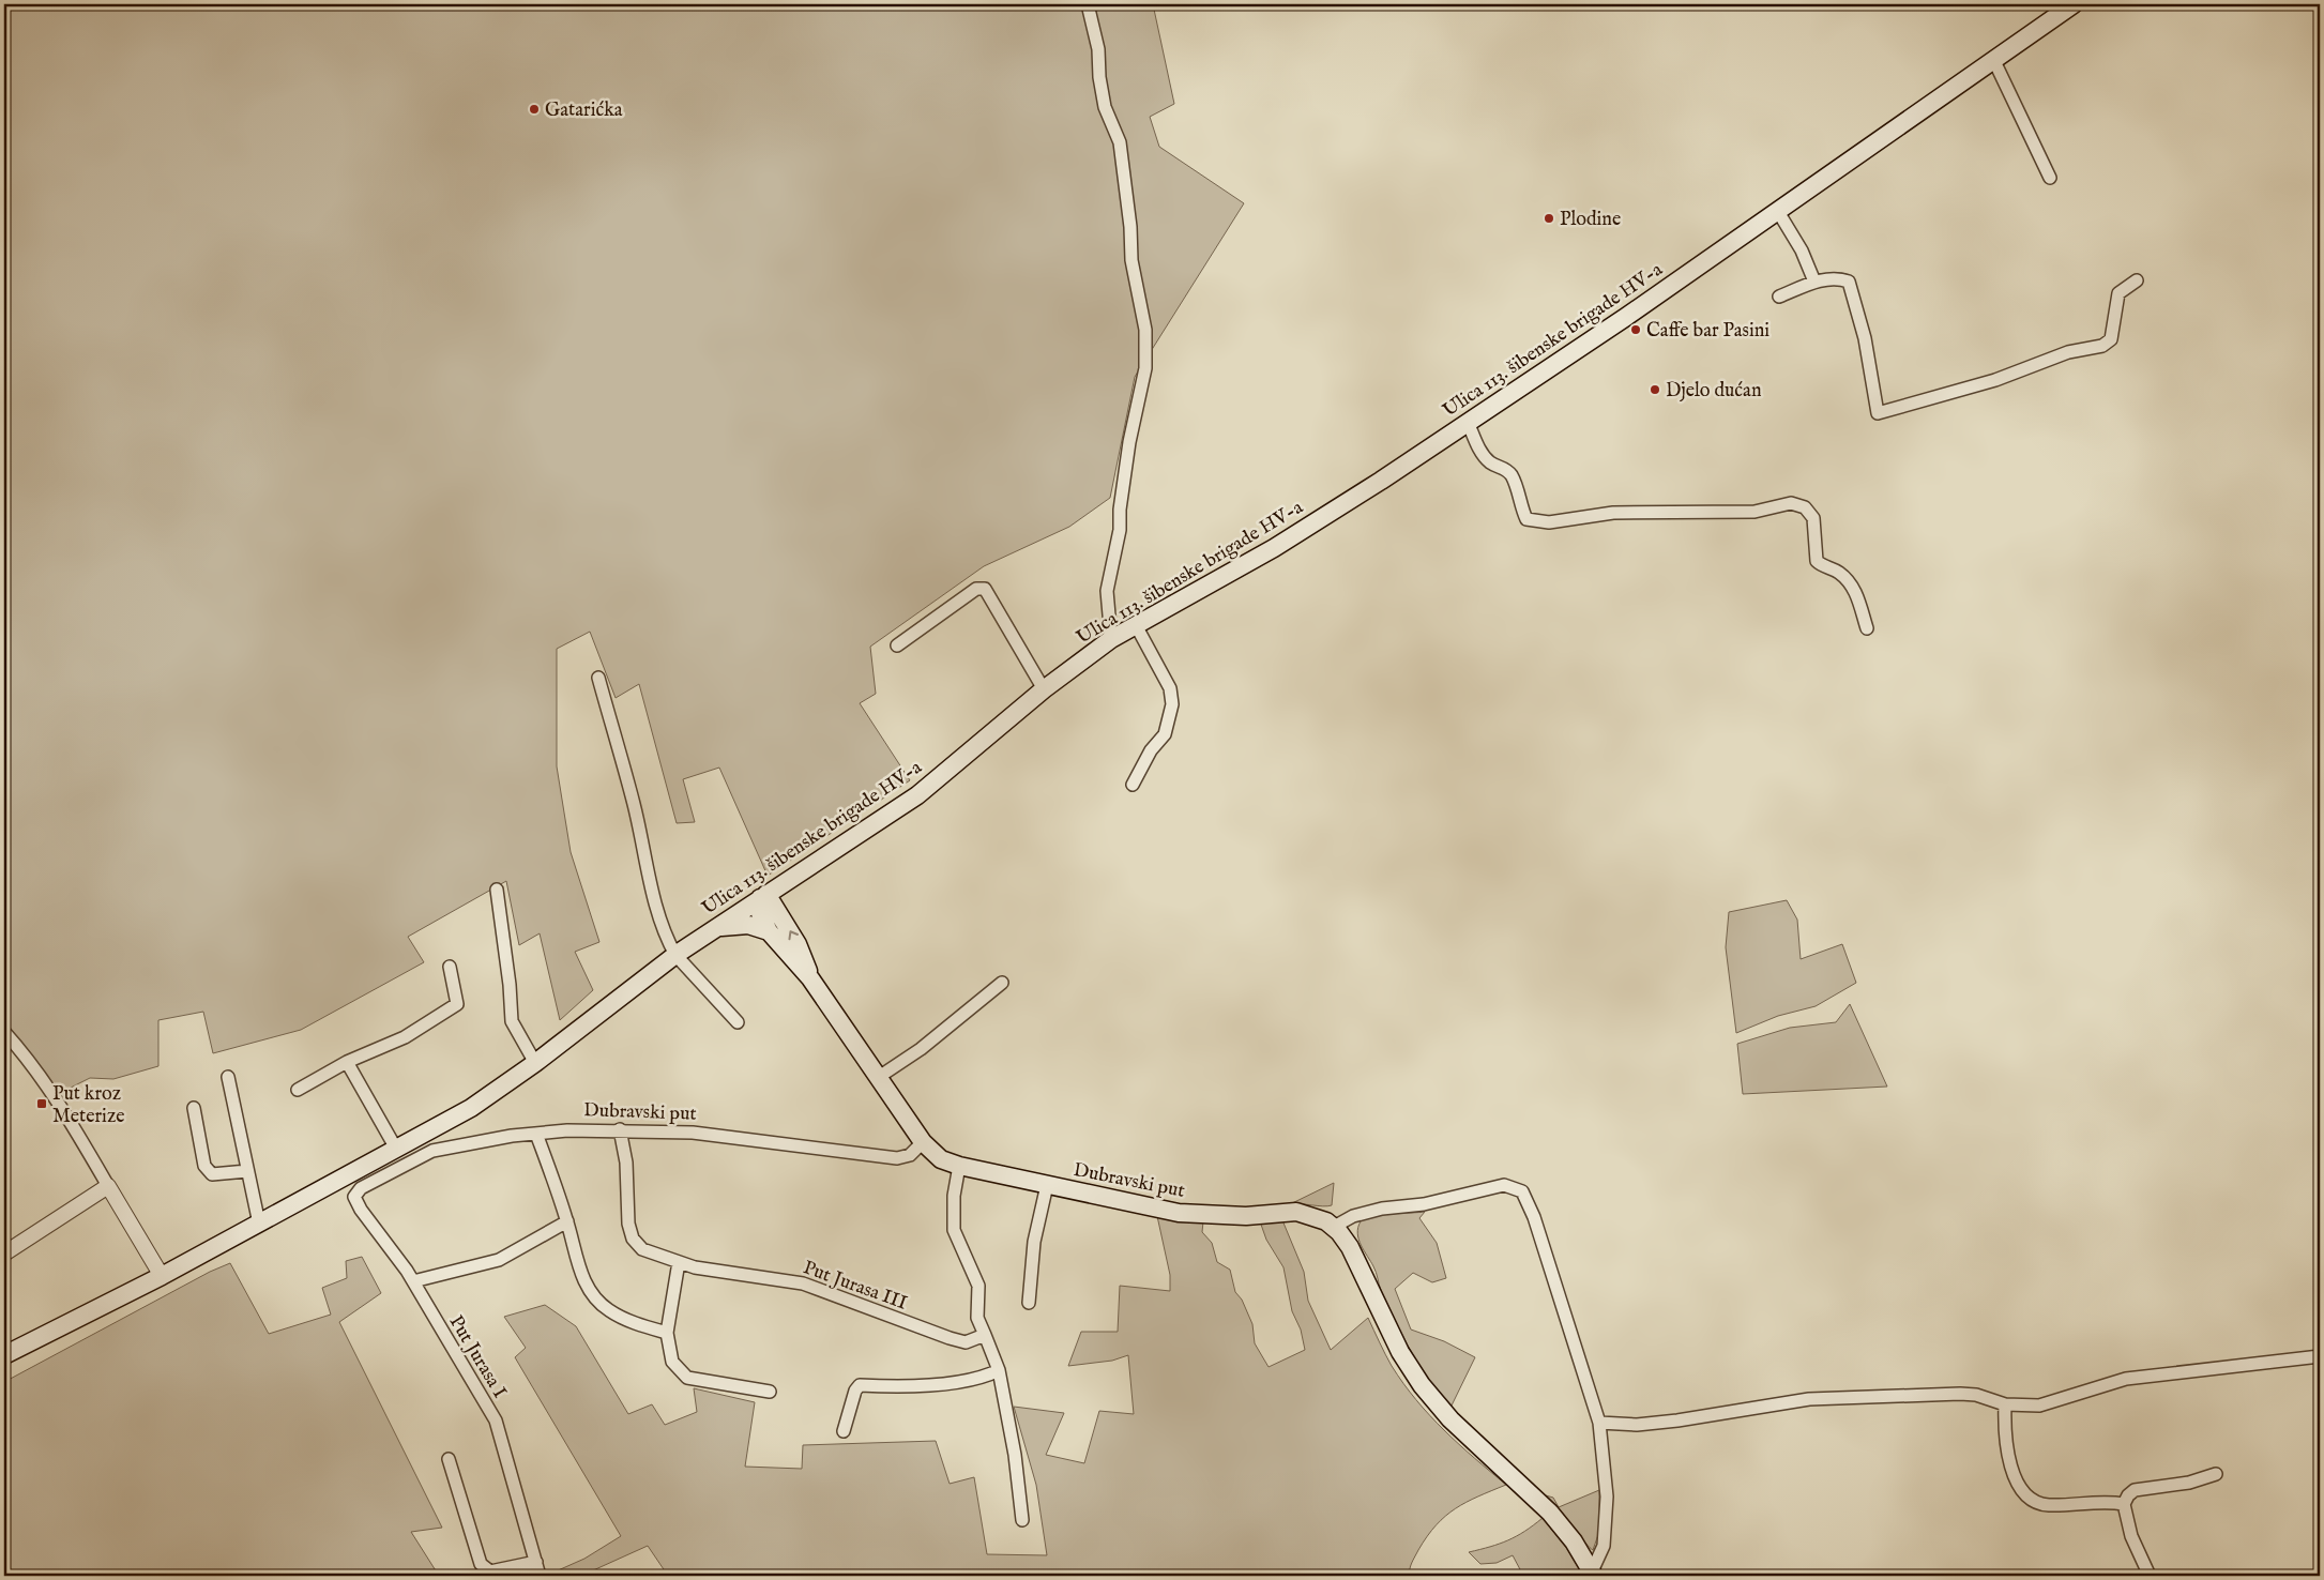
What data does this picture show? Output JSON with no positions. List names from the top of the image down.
{
  "streets": {
    "main road": ["Ulica 113. šibenske brigade HV-a", "Dubravski put"],
    "street": ["Put Jurasa III", "Put Jurasa I"]
  },
  "crossings": [
    ["Ulica 113. šibenske brigade HV-a", "Dubravski put"],
    ["Dubravski put", "Put Jurasa III"],
    ["Dubravski put", "Put Jurasa I"]
  ],
  "places": {
    "other": [
      "Gatarićka",
      "Plodine",
      "Caffe bar Pasini",
      "Djelo dućan"
    ],
    "transit": ["Put kroz Meterize"]
  }
}
